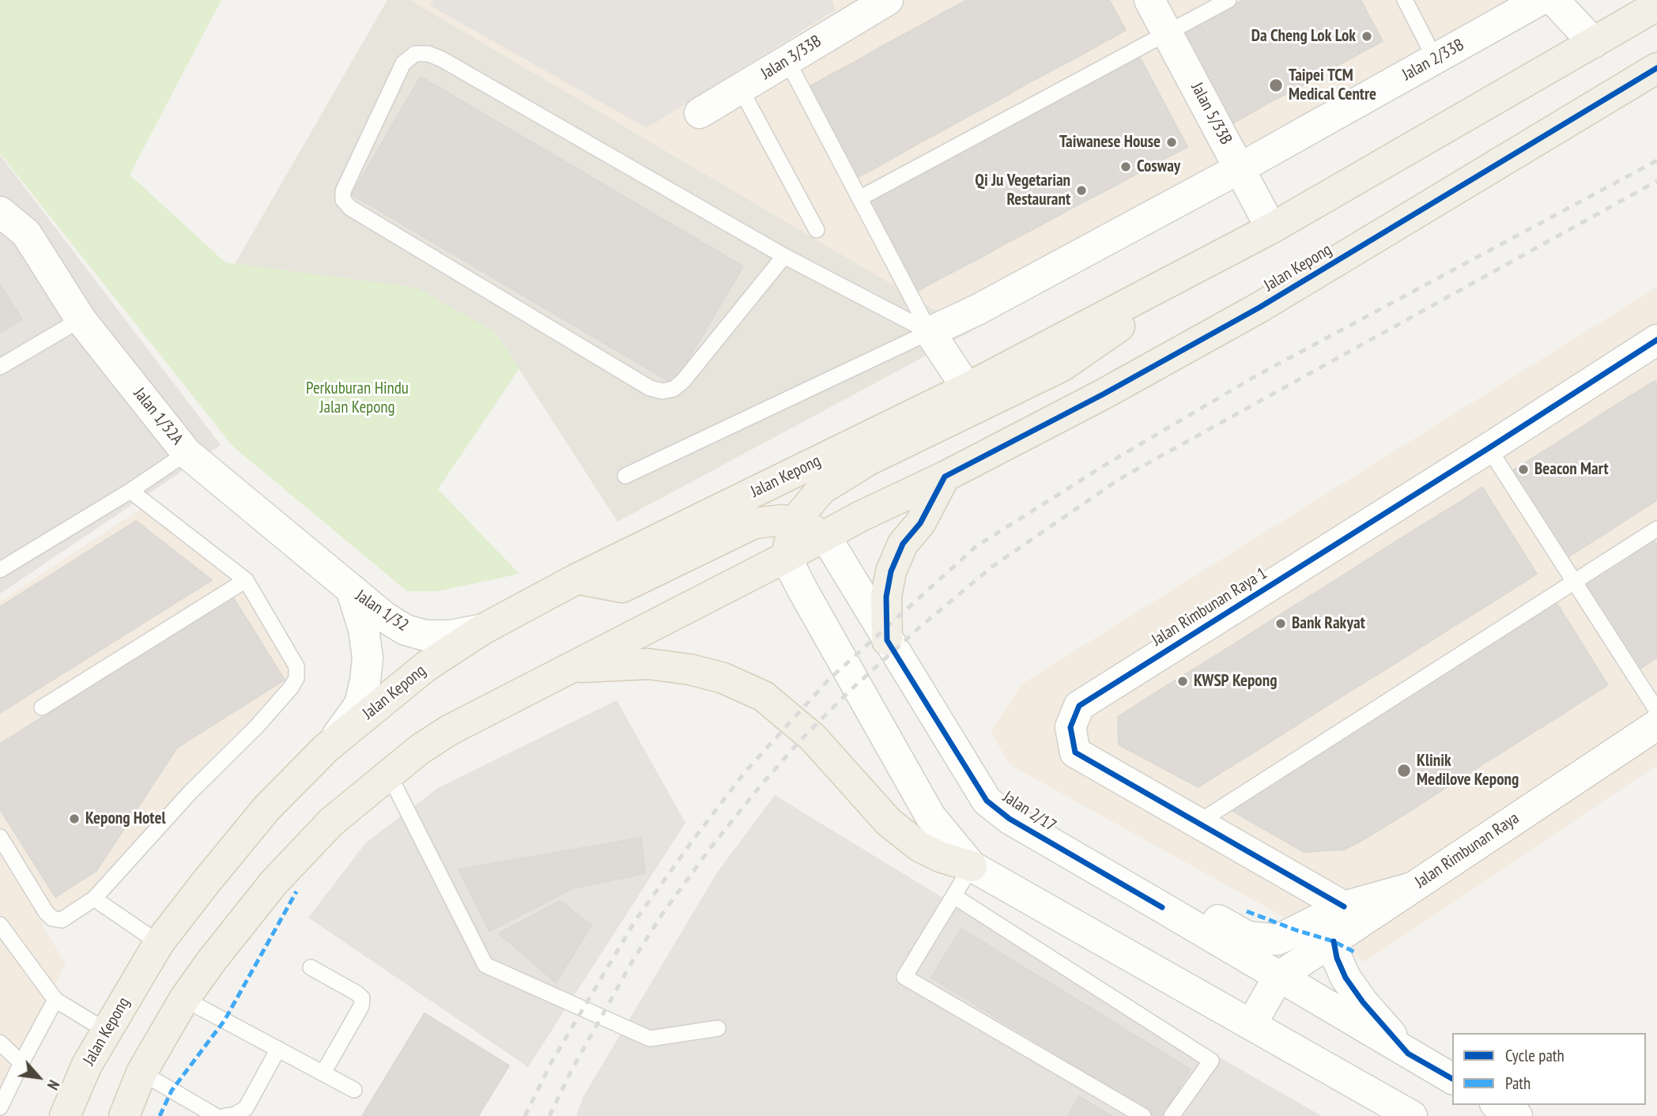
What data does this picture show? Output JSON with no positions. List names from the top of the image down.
{
  "streets": {
    "main road": ["Jalan Kepong"],
    "street": [
      "Jalan 3/33B",
      "Jalan 2/33B",
      "Jalan 5/33B",
      "Jalan 1/32A",
      "Jalan Rimbunan Raya 1",
      "Jalan 1/32",
      "Jalan 2/17",
      "Jalan Rimbunan Raya"
    ]
  },
  "crossings": [
    ["Jalan 2/33B", "Jalan 5/33B"],
    ["Jalan 5/33B", "Jalan Kepong"],
    ["Jalan Kepong", "Jalan 1/32"],
    ["Jalan Kepong", "Jalan 2/17"],
    ["Jalan 1/32A", "Jalan 1/32"],
    ["Jalan 2/17", "Jalan Rimbunan Raya"]
  ],
  "parks": ["Perkuburan Hindu Jalan Kepong"],
  "places": [
    "Da Cheng Lok Lok",
    "Taipei TCM Medical Centre",
    "Taiwanese House",
    "Cosway",
    "Qi Ju Vegetarian Restaurant",
    "Beacon Mart",
    "Bank Rakyat",
    "KWSP Kepong",
    "Klinik Medilove Kepong",
    "Kepong Hotel"
  ],
  "legend": ["Cycle path", "Path"],
  "north": "bottom right"
}
